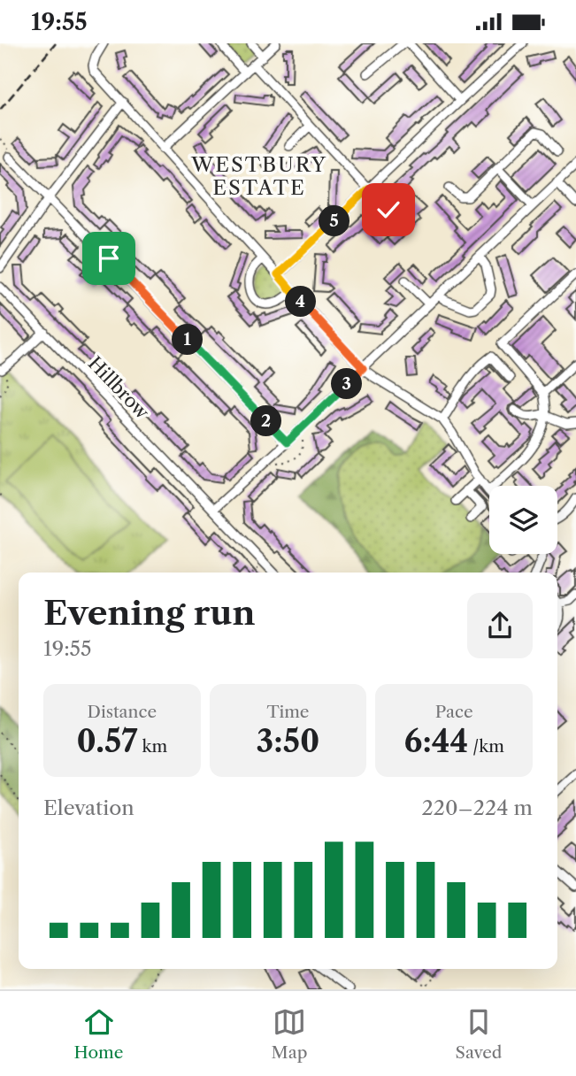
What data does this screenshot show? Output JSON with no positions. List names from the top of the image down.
{
  "streets": {
    "street": ["Hillbrow"]
  },
  "districts": ["WESTBURY ESTATE"],
  "page": {
    "status": "19:55",
    "pins": [
      "5",
      "4",
      "1",
      "3",
      "2"
    ],
    "heading": ["Evening run", "19:55"],
    "stats": [
      ["Distance", "0.57 km"],
      ["Time", "3:50"],
      ["Pace", "6:44 /km"]
    ],
    "chart": ["Elevation", "220–224 m"],
    "tabs": ["Home", "Map", "Saved"]
  }
}
